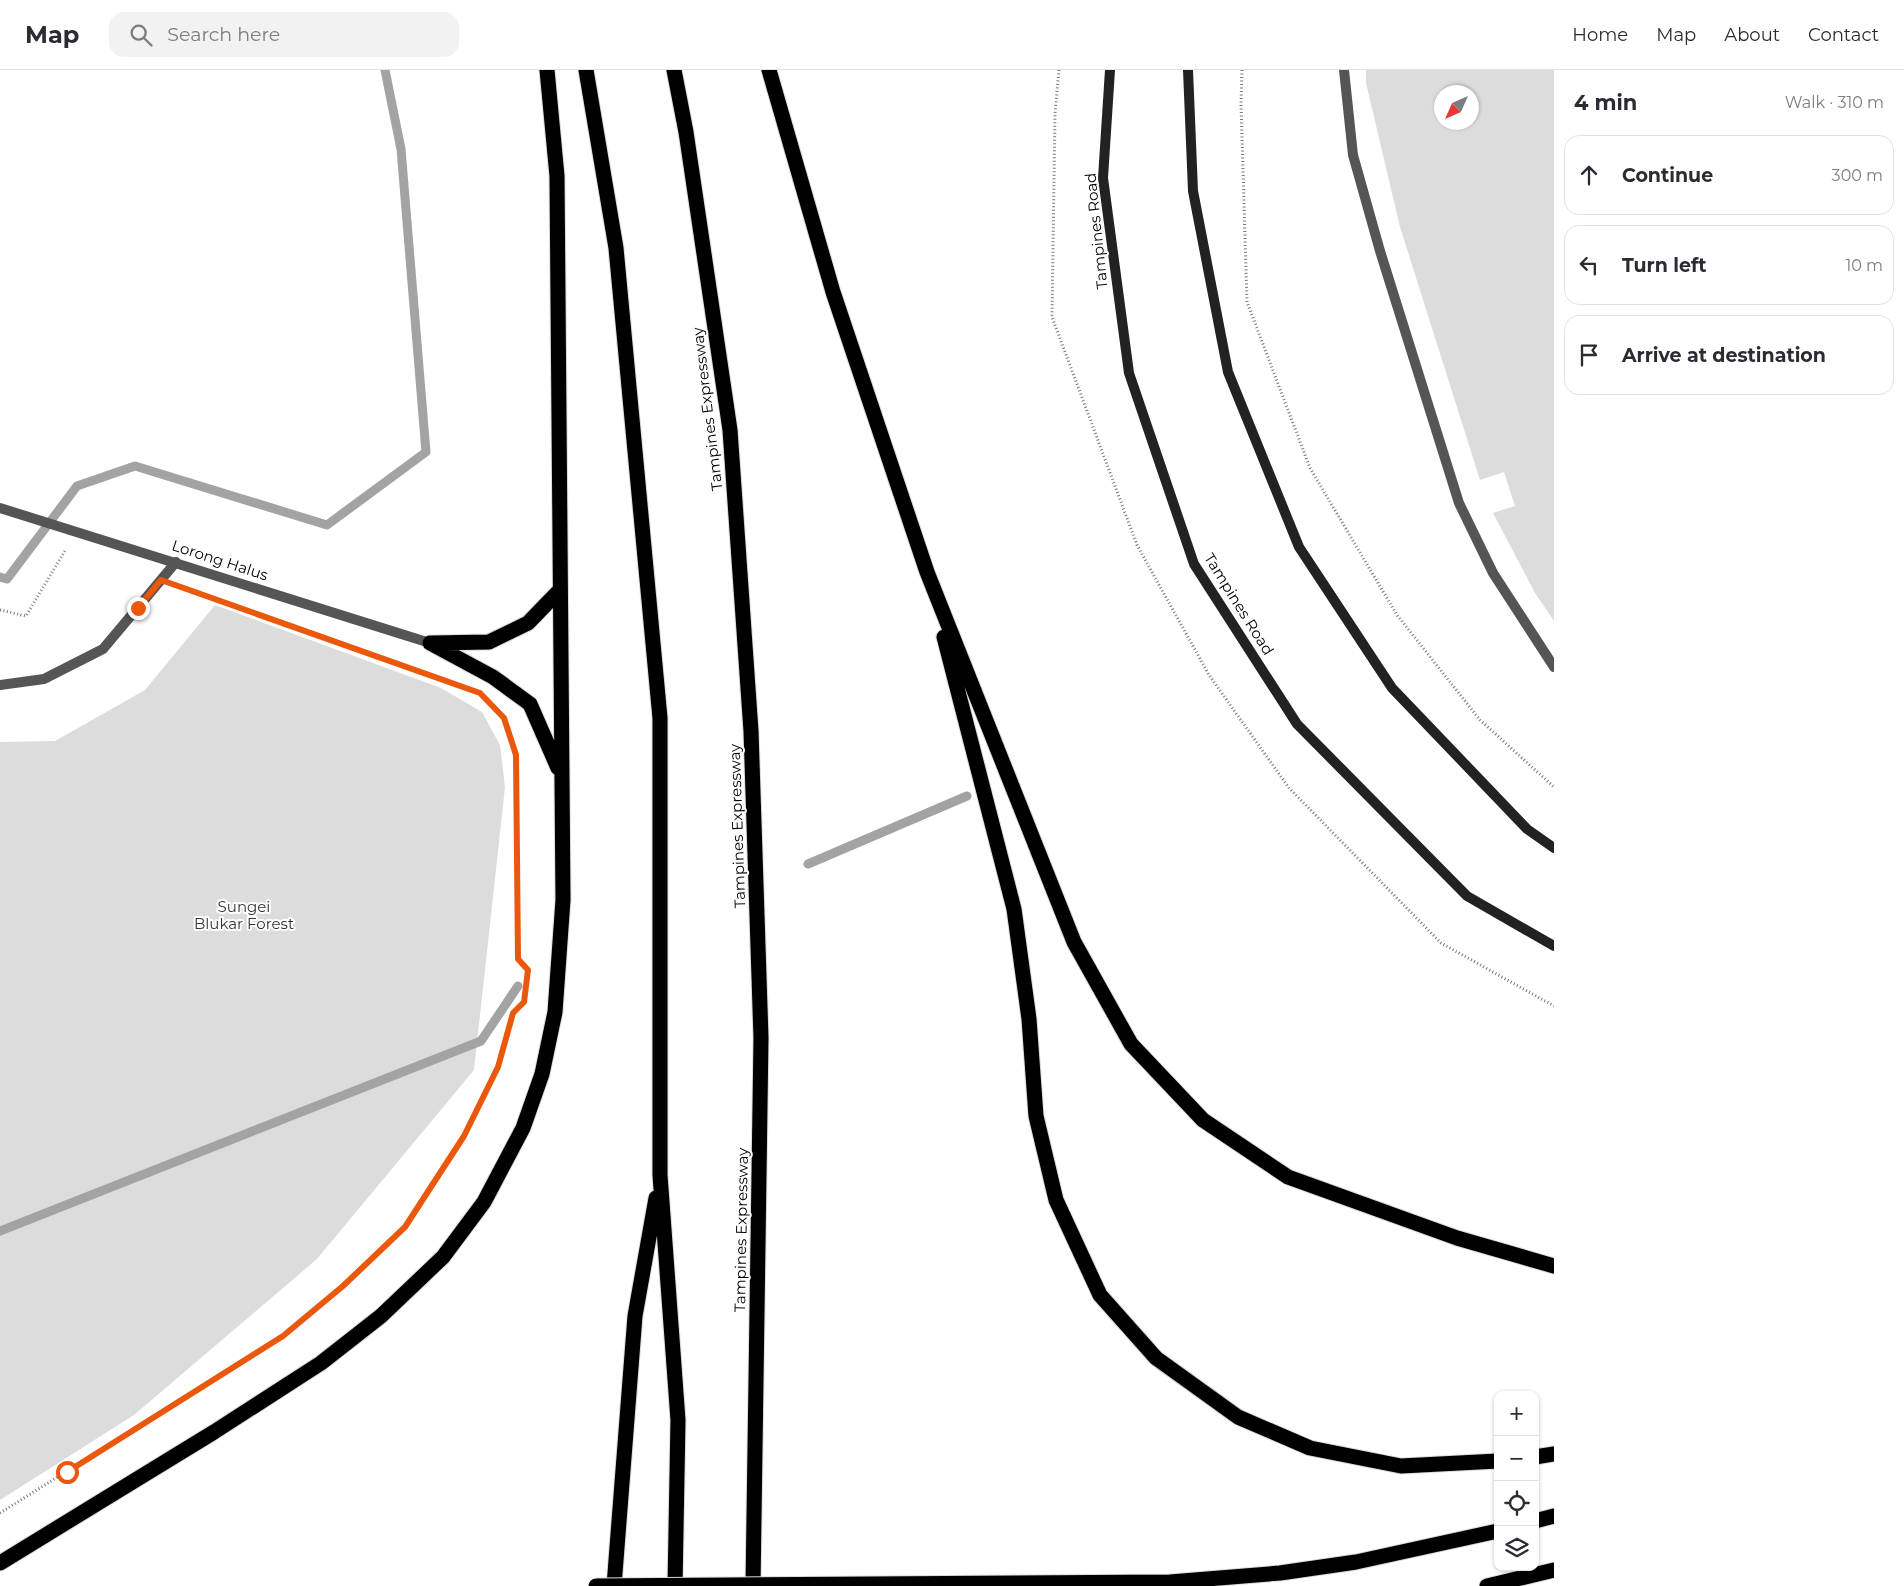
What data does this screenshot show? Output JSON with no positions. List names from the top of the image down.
{
  "streets": {
    "highway": ["Tampines Expressway"],
    "main road": ["Tampines Road"],
    "street": ["Lorong Halus"]
  },
  "parks": ["Sungei Blukar Forest"],
  "north": "bottom left",
  "page": {
    "header": "Map",
    "search": "Search here",
    "nav": [
      "Home",
      "Map",
      "About",
      "Contact"
    ],
    "heading": ["4 min", "Walk · 310 m"],
    "list": [
      ["Continue", "300 m"],
      ["Turn left", "10 m"],
      "Arrive at destination"
    ],
    "map_buttons": ["+", "−"]
  }
}
